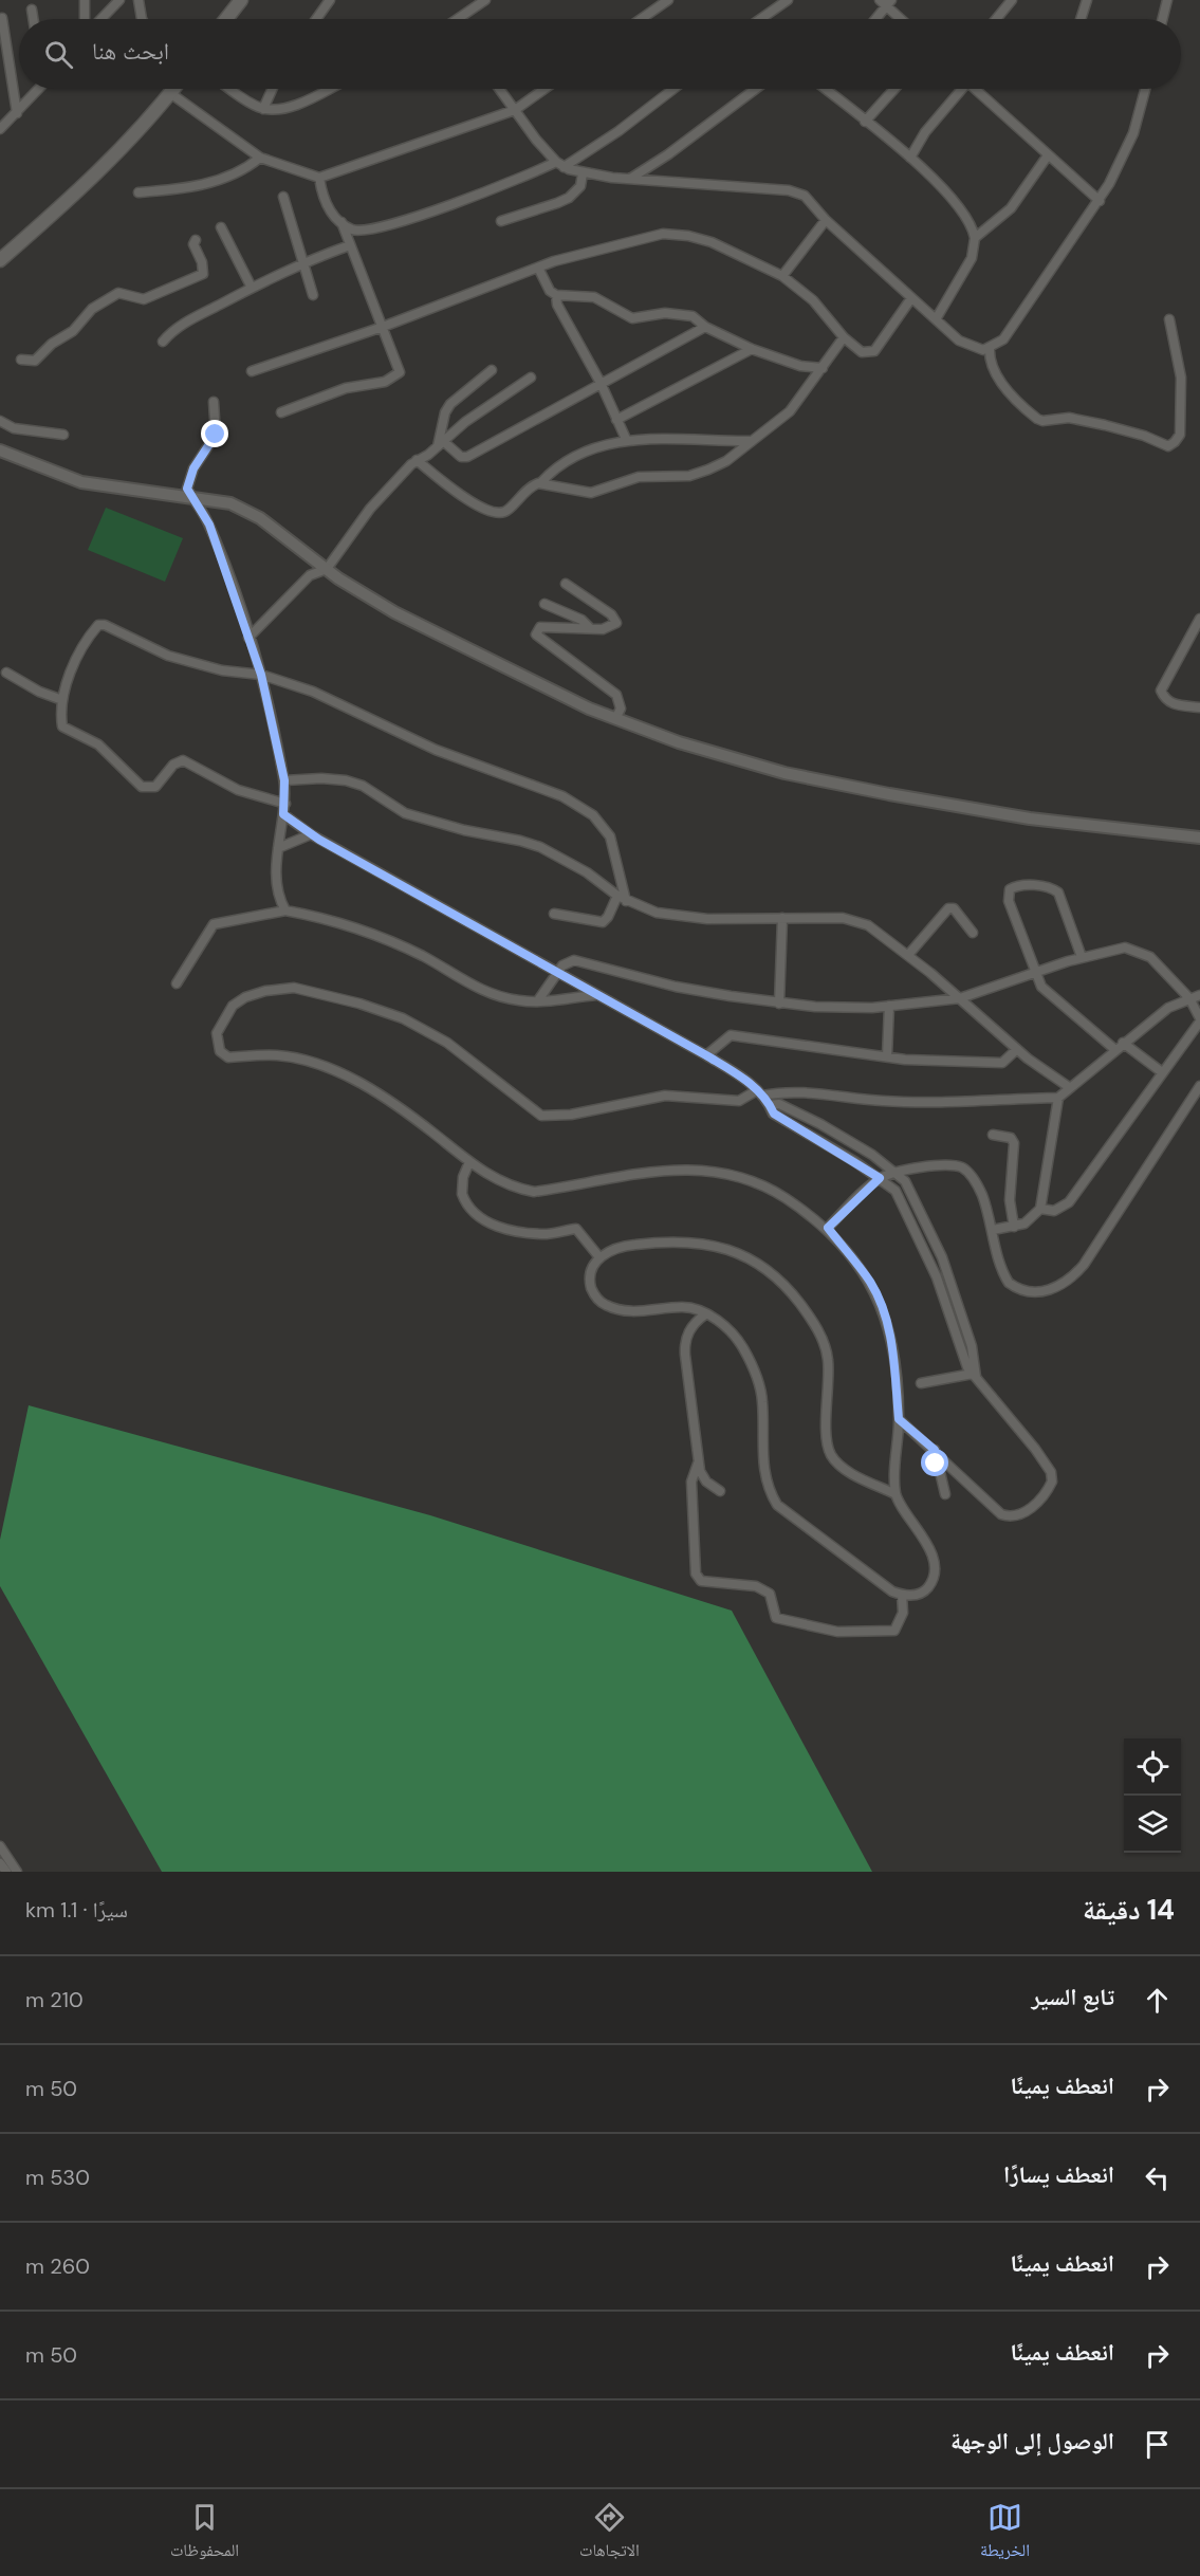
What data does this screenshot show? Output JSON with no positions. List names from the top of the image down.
{
  "page": {
    "search": "ابحث هنا",
    "heading": ["14 دقيقة", "سيرًا · 1.1 km"],
    "list": [
      ["تابع السير", "210 m"],
      ["انعطف يمينًا", "50 m"],
      ["انعطف يسارًا", "530 m"],
      ["انعطف يمينًا", "260 m"],
      ["انعطف يمينًا", "50 m"],
      "الوصول إلى الوجهة"
    ],
    "nav": ["الخريطة", "الاتجاهات", "المحفوظات"]
  }
}
